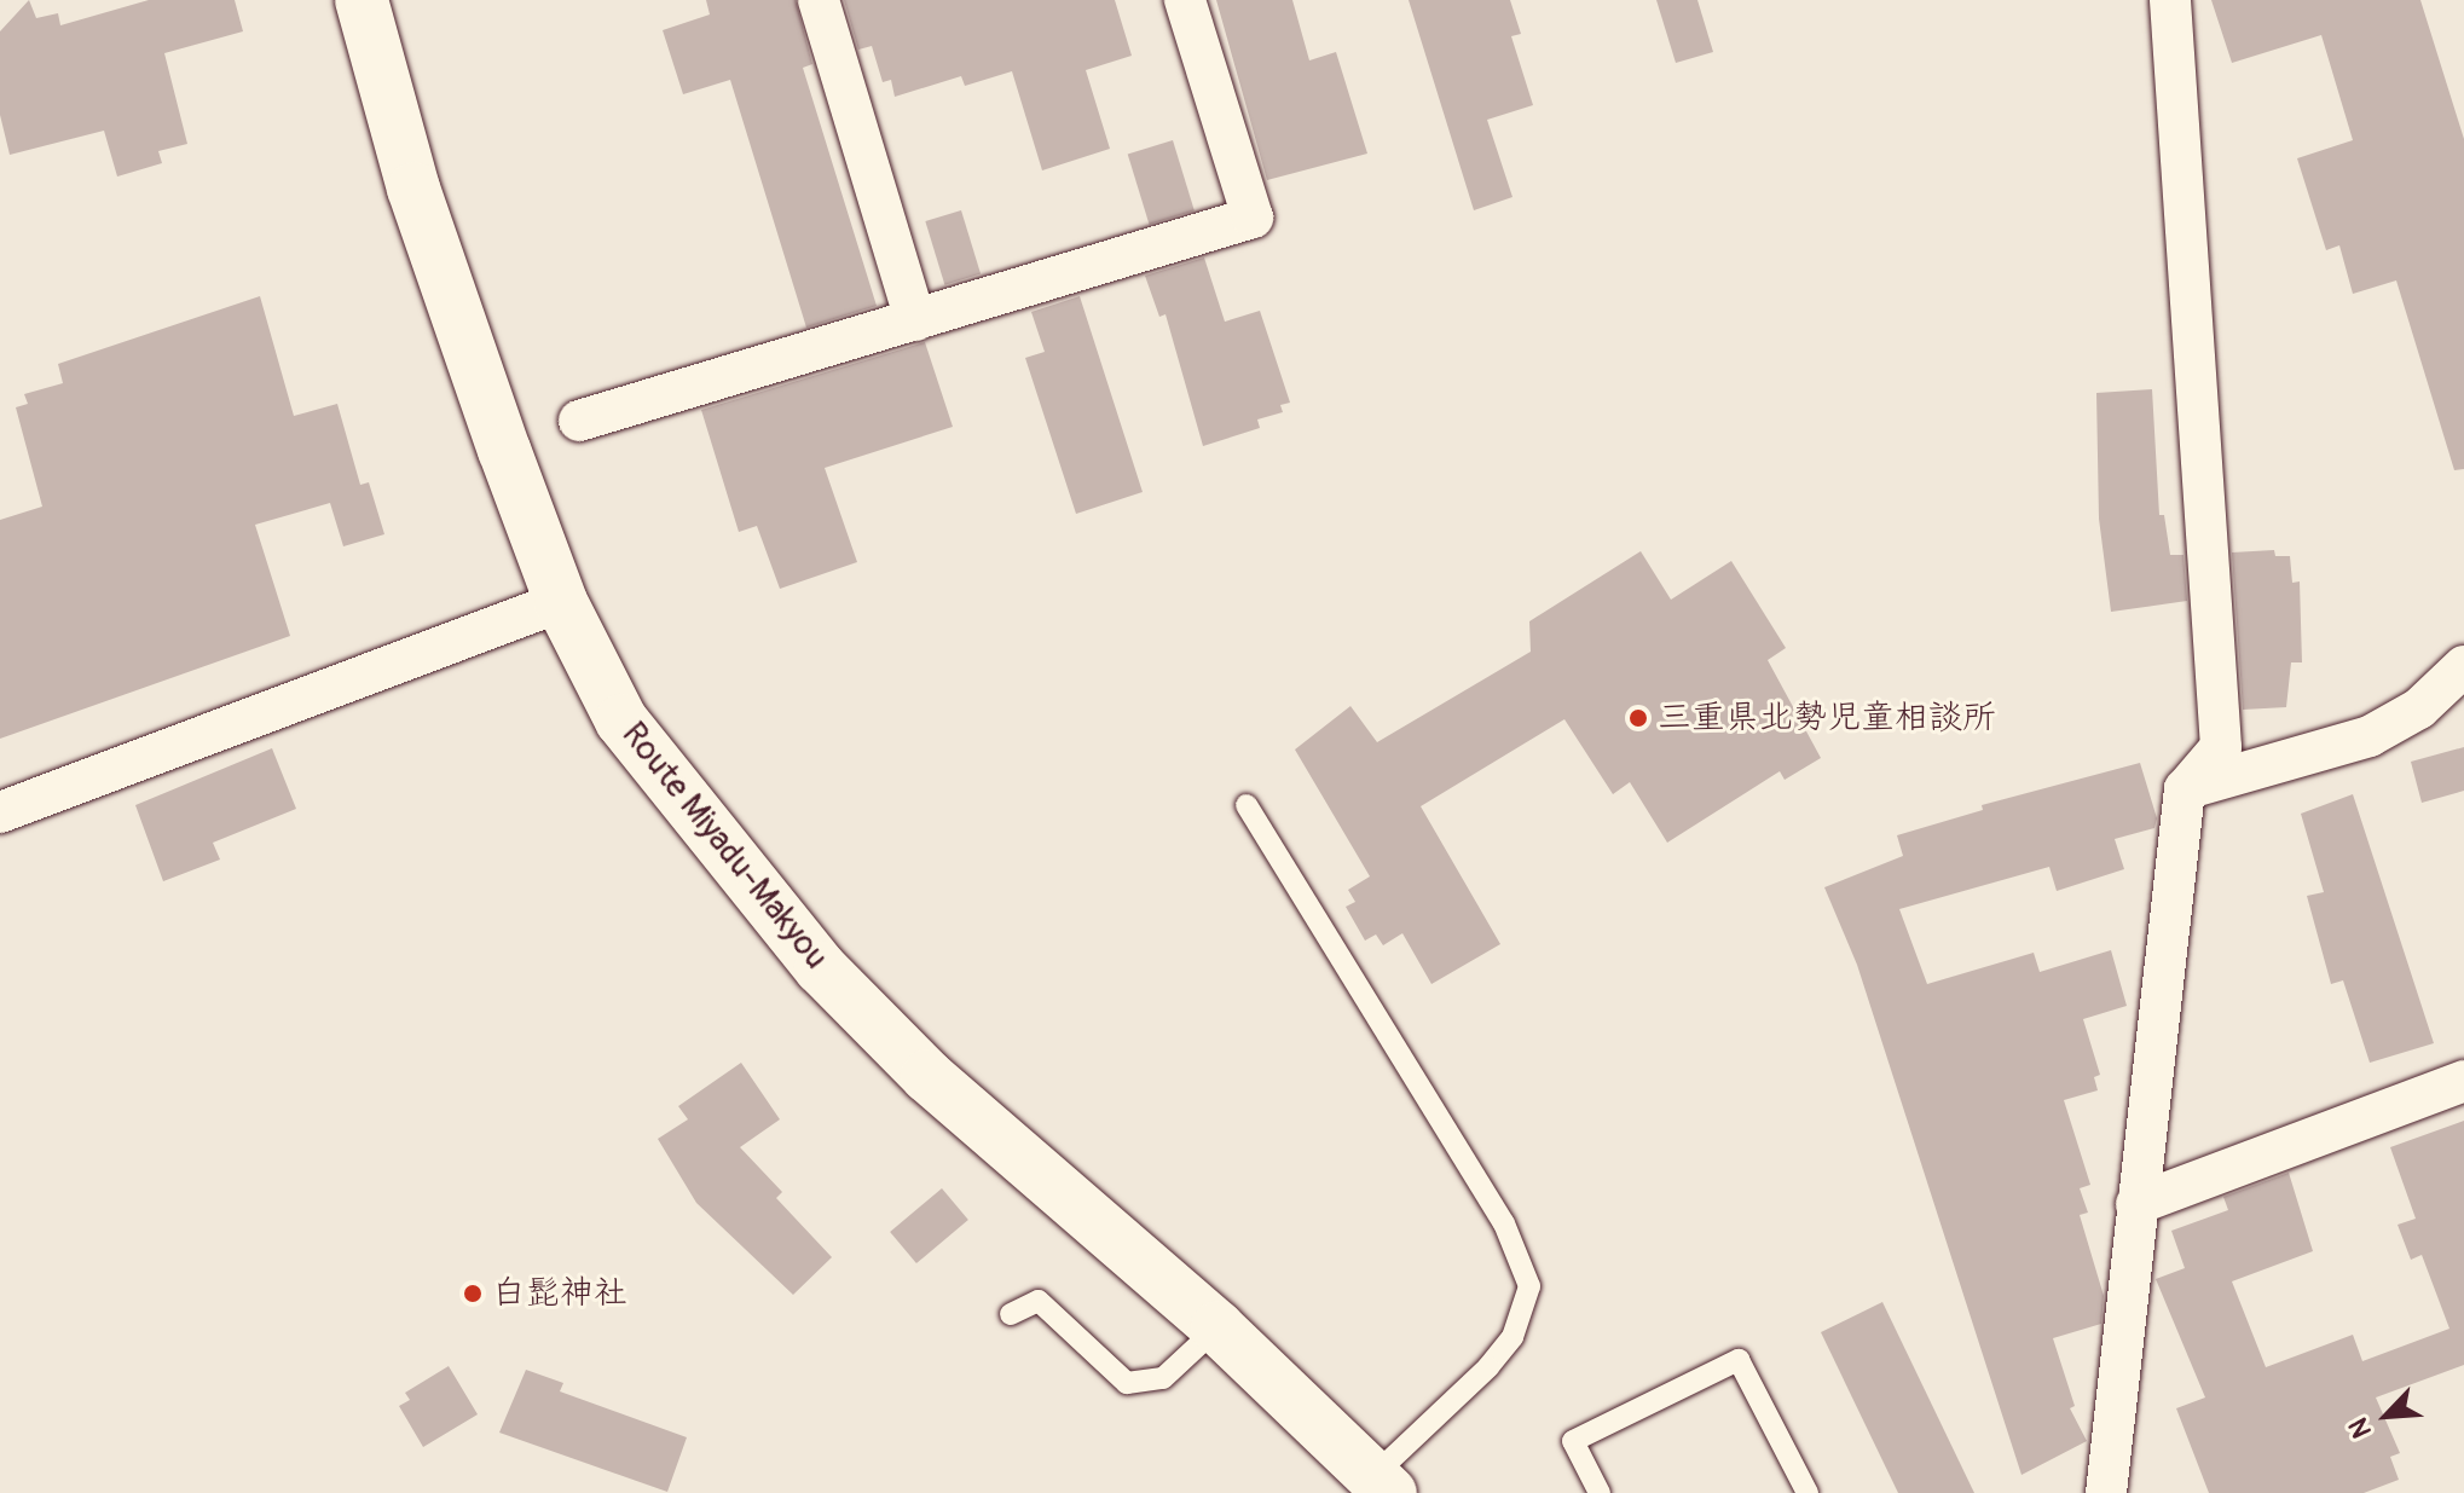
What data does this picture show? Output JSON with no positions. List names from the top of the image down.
{
  "streets": {
    "main road": ["Route Miyadu-Makyou"]
  },
  "places": ["三重県北勢児童相談所", "白髭神社"],
  "north": "bottom left"
}
